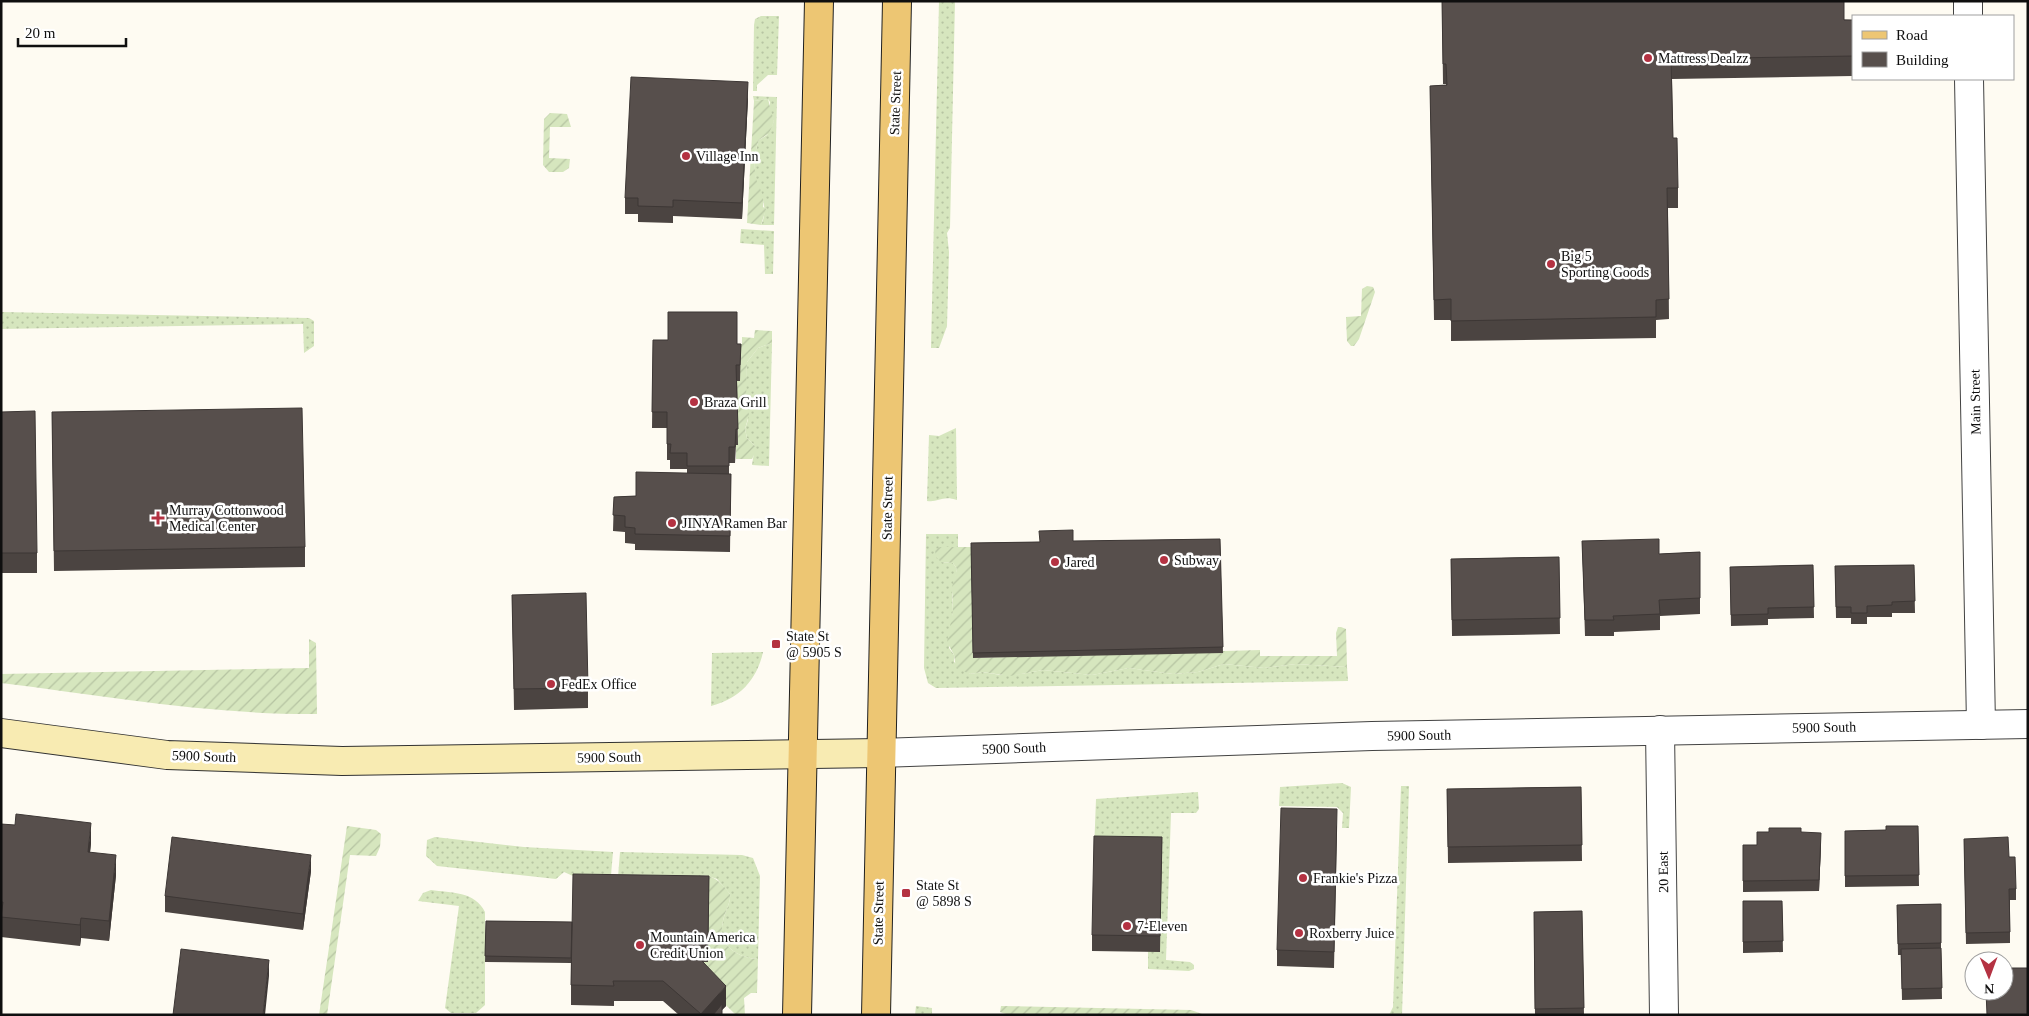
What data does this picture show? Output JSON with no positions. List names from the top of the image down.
{
  "streets": {
    "main road": ["State Street", "5900 South"],
    "street": ["Main Street", "20 East"]
  },
  "crossings": [
    ["State Street", "5900 South"],
    ["Main Street", "5900 South"],
    ["5900 South", "20 East"]
  ],
  "places": {
    "other": [
      "Mattress Dealzz",
      "Village Inn",
      "Big 5 Sporting Goods",
      "Braza Grill",
      "JINYA Ramen Bar",
      "Subway",
      "Jared",
      "FedEx Office",
      "Frankie's Pizza",
      "7-Eleven",
      "Roxberry Juice",
      "Mountain America Credit Union"
    ],
    "health": ["Murray Cottonwood Medical Center"],
    "transit": ["State St @ 5905 S", "State St @ 5898 S"]
  },
  "legend": ["Road", "Building"],
  "scale_bar": "20 m",
  "north": "bottom"
}
